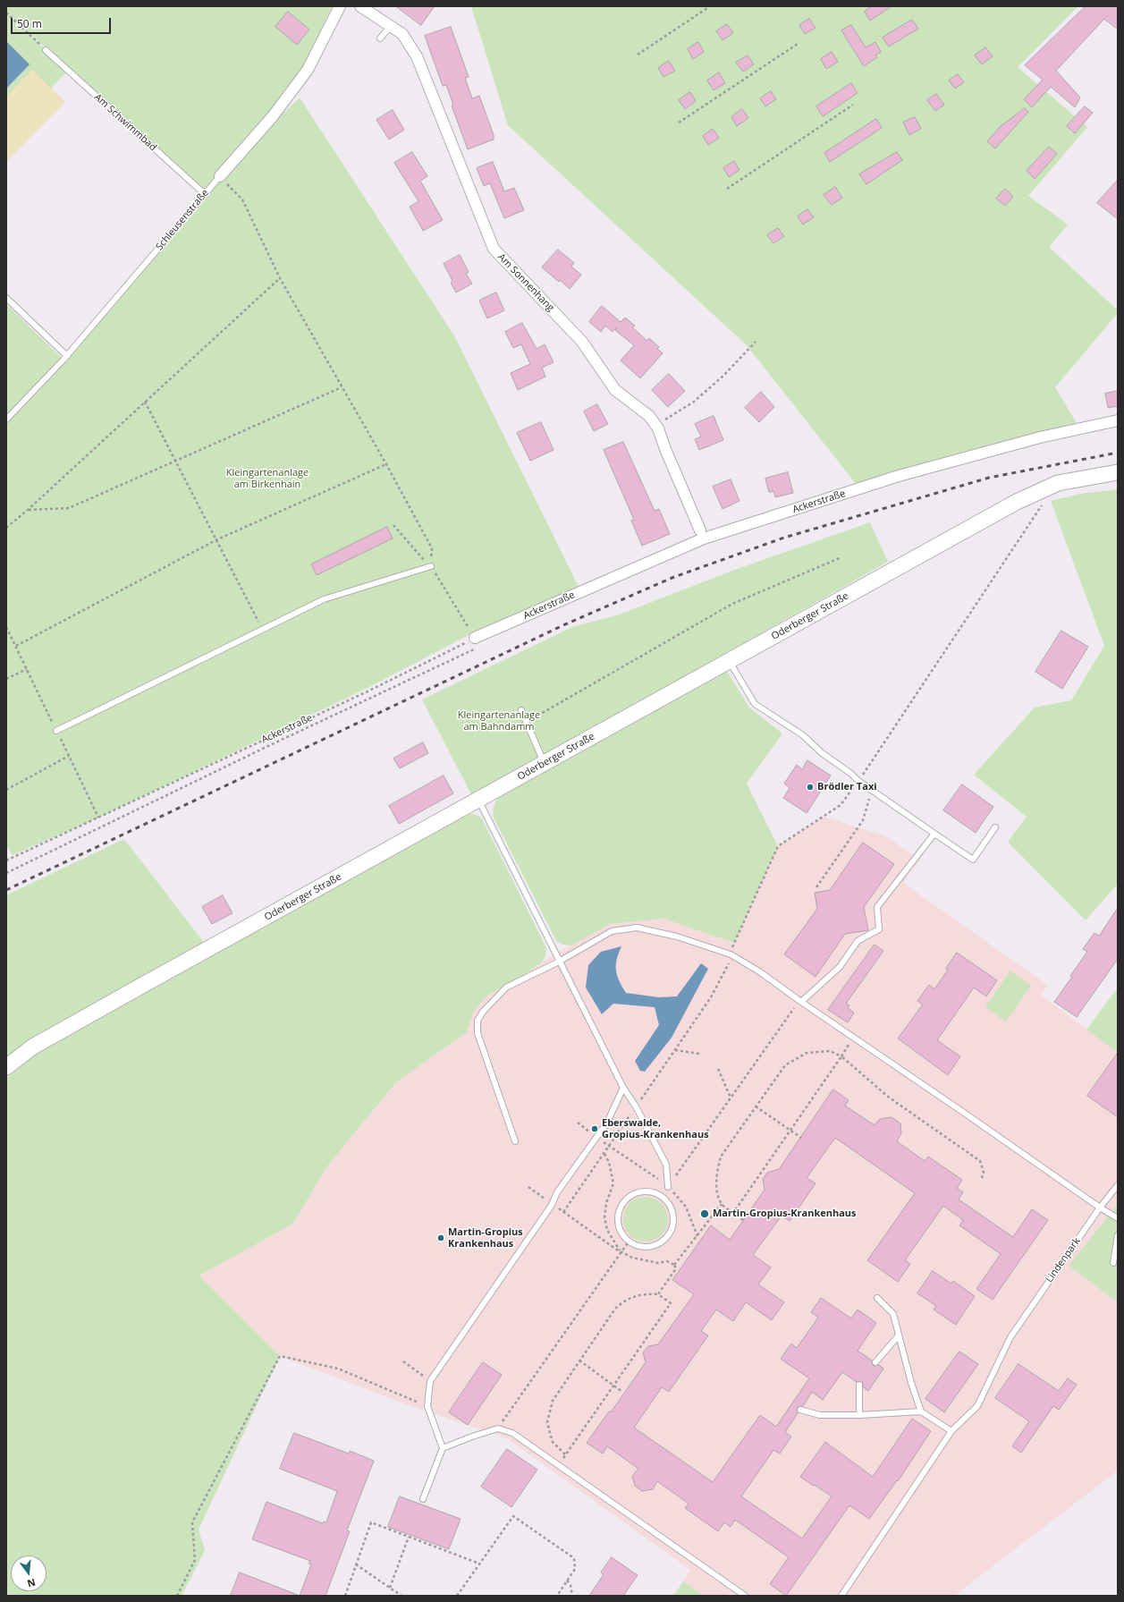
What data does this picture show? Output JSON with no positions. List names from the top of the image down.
{
  "streets": {
    "main road": ["Oderberger Straße"],
    "street": ["Schleusenstraße", "Am Sonnenhang", "Ackerstraße"],
    "lane": ["Am Schwimmbad", "Lindenpark"]
  },
  "crossings": [
    ["Am Schwimmbad", "Schleusenstraße"]
  ],
  "parks": ["Kleingartenanlage am Birkenhain", "Kleingartenanlage am Bahndamm"],
  "places": [
    "Brödler Taxi",
    "Eberswalde, Gropius-Krankenhaus",
    "Martin-Gropius-Krankenhaus",
    "Martin-Gropius Krankenhaus"
  ],
  "scale_bar": "50 m",
  "north": "bottom"
}
